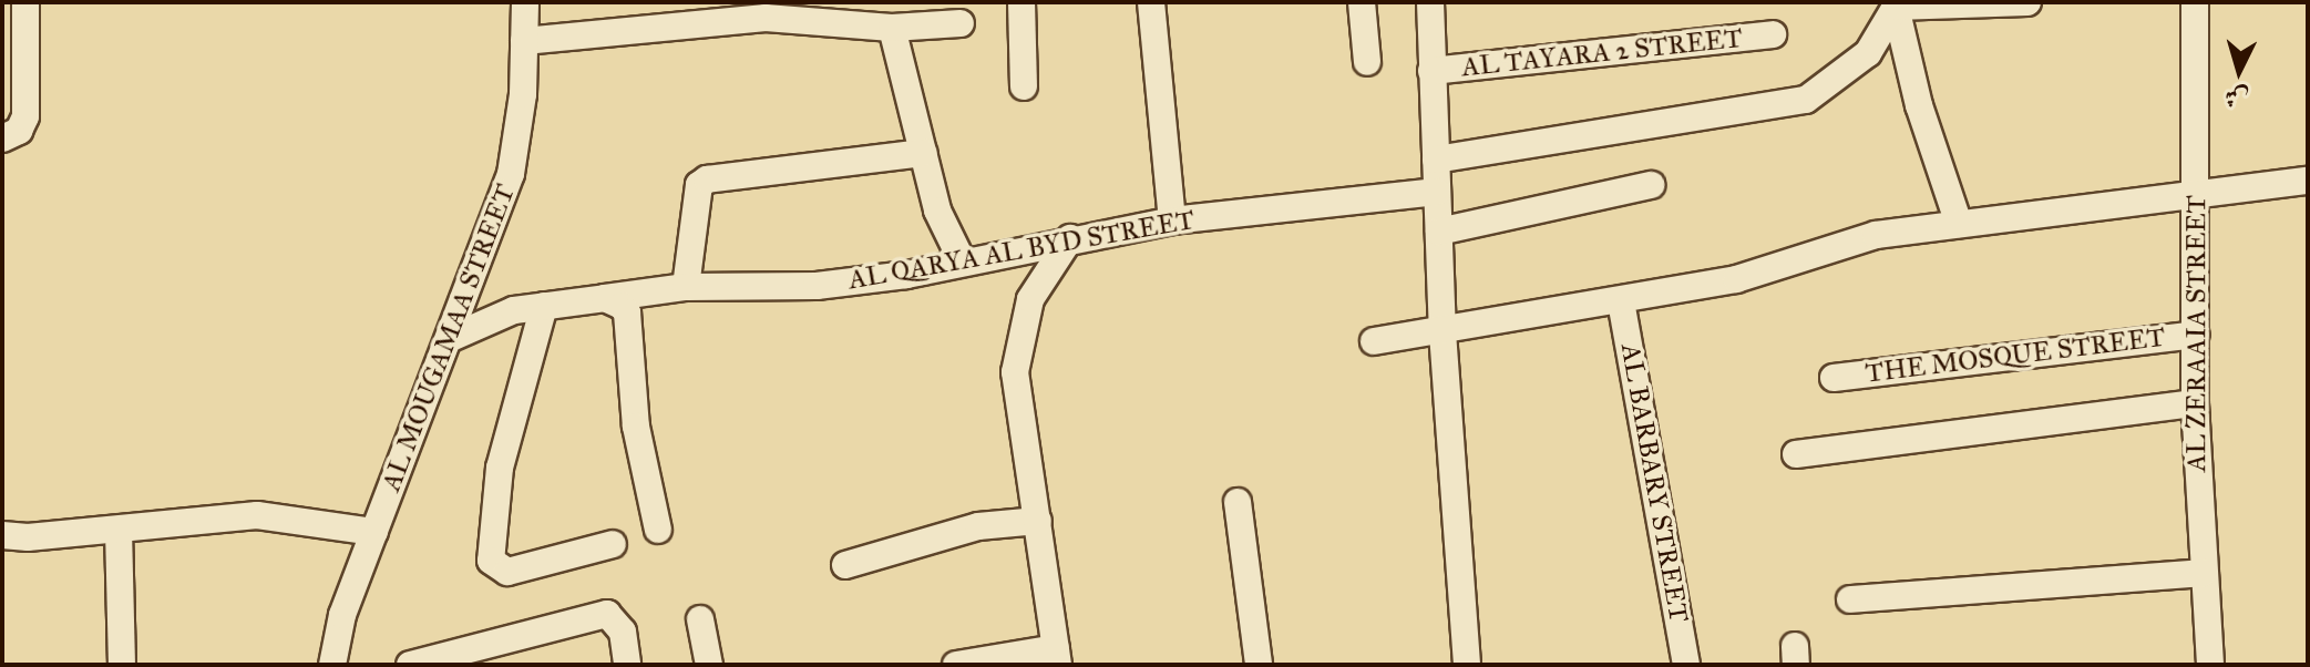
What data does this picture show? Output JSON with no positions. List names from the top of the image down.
{
  "streets": {
    "street": [
      "AL TAYARA 2 STREET",
      "AL QARYA AL BYD STREET",
      "AL ZERAAIA STREET",
      "AL MOUGAMAA STREET",
      "THE MOSQUE STREET",
      "AL BARBARY STREET"
    ]
  },
  "crossings": [
    ["AL QARYA AL BYD STREET", "AL MOUGAMAA STREET"],
    ["AL ZERAAIA STREET", "THE MOSQUE STREET"]
  ],
  "north": "bottom"
}
